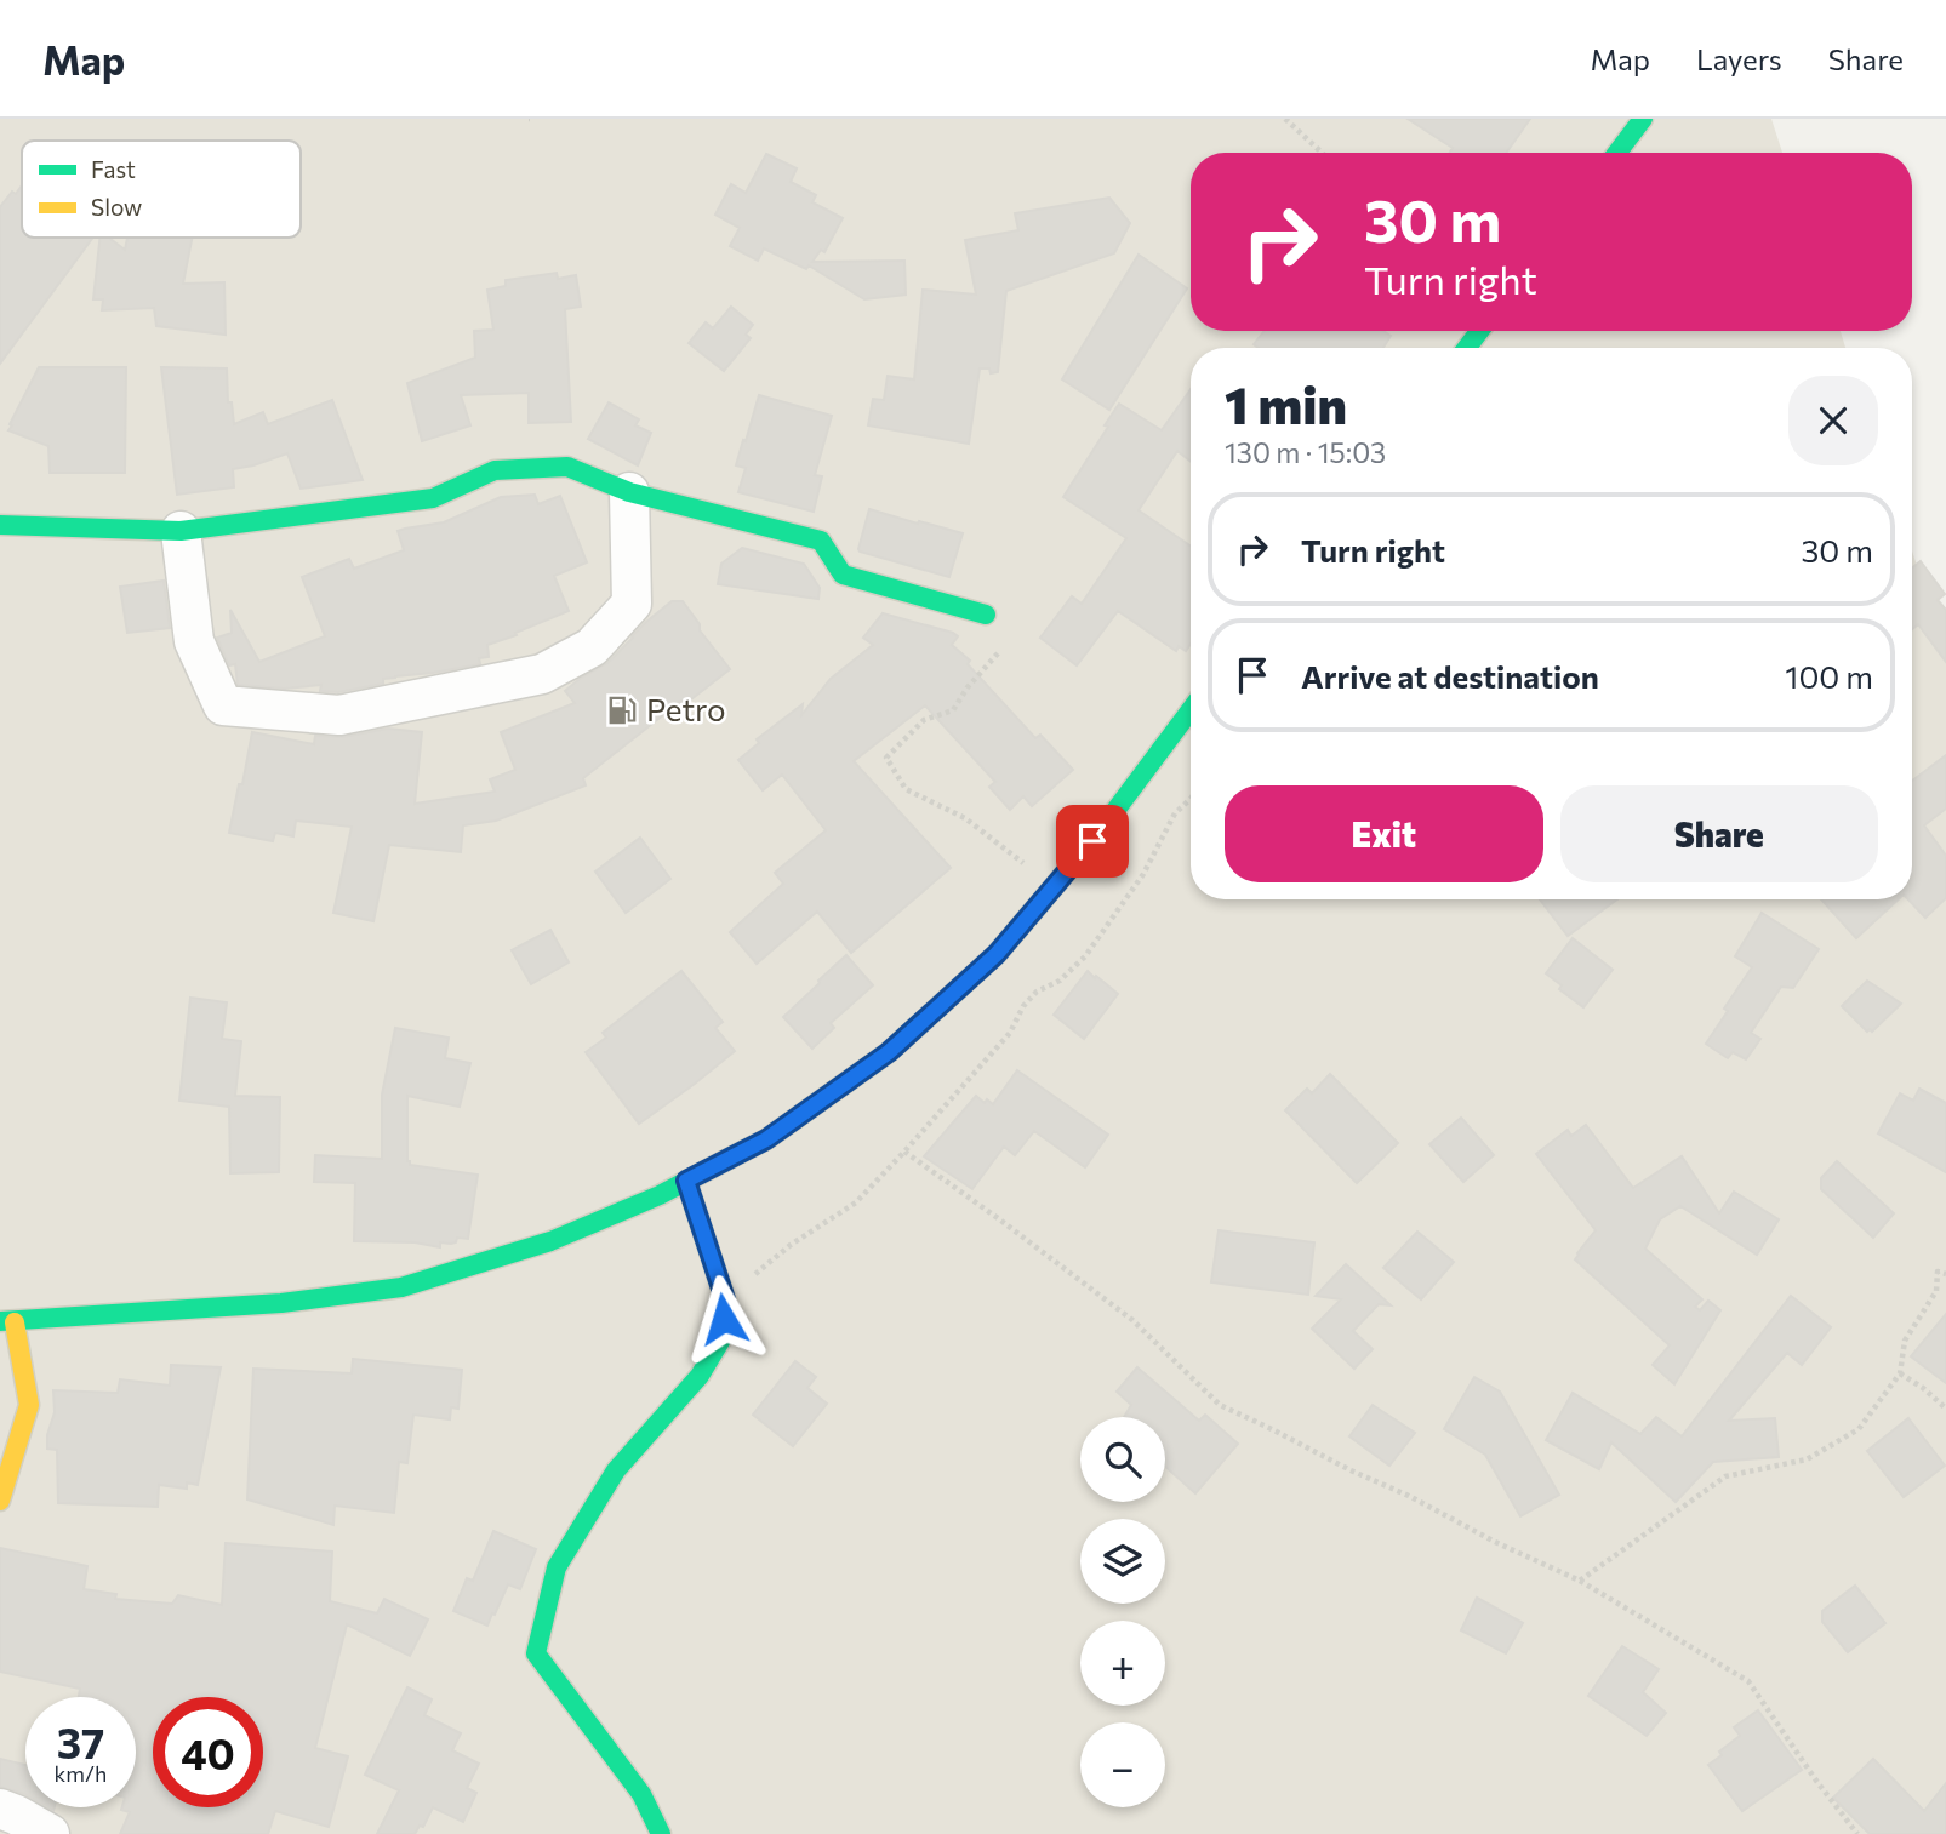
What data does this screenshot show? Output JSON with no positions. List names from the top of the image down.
{
  "places": {
    "fuel station": ["Petro"]
  },
  "legend": ["Fast", "Slow"],
  "page": {
    "header": "Map",
    "nav": ["Map", "Layers", "Share"],
    "turn": ["30 m", "Turn right"],
    "heading": ["1 min", "130 m · 15:03"],
    "list": [
      {
        "name": "Turn right",
        "value": "30 m"
      },
      {
        "name": "Arrive at destination",
        "value": "100 m"
      }
    ],
    "buttons": ["Exit", "Share"],
    "map_buttons": ["+", "−"],
    "speed": "37 km/h",
    "limit": "40"
  }
}
